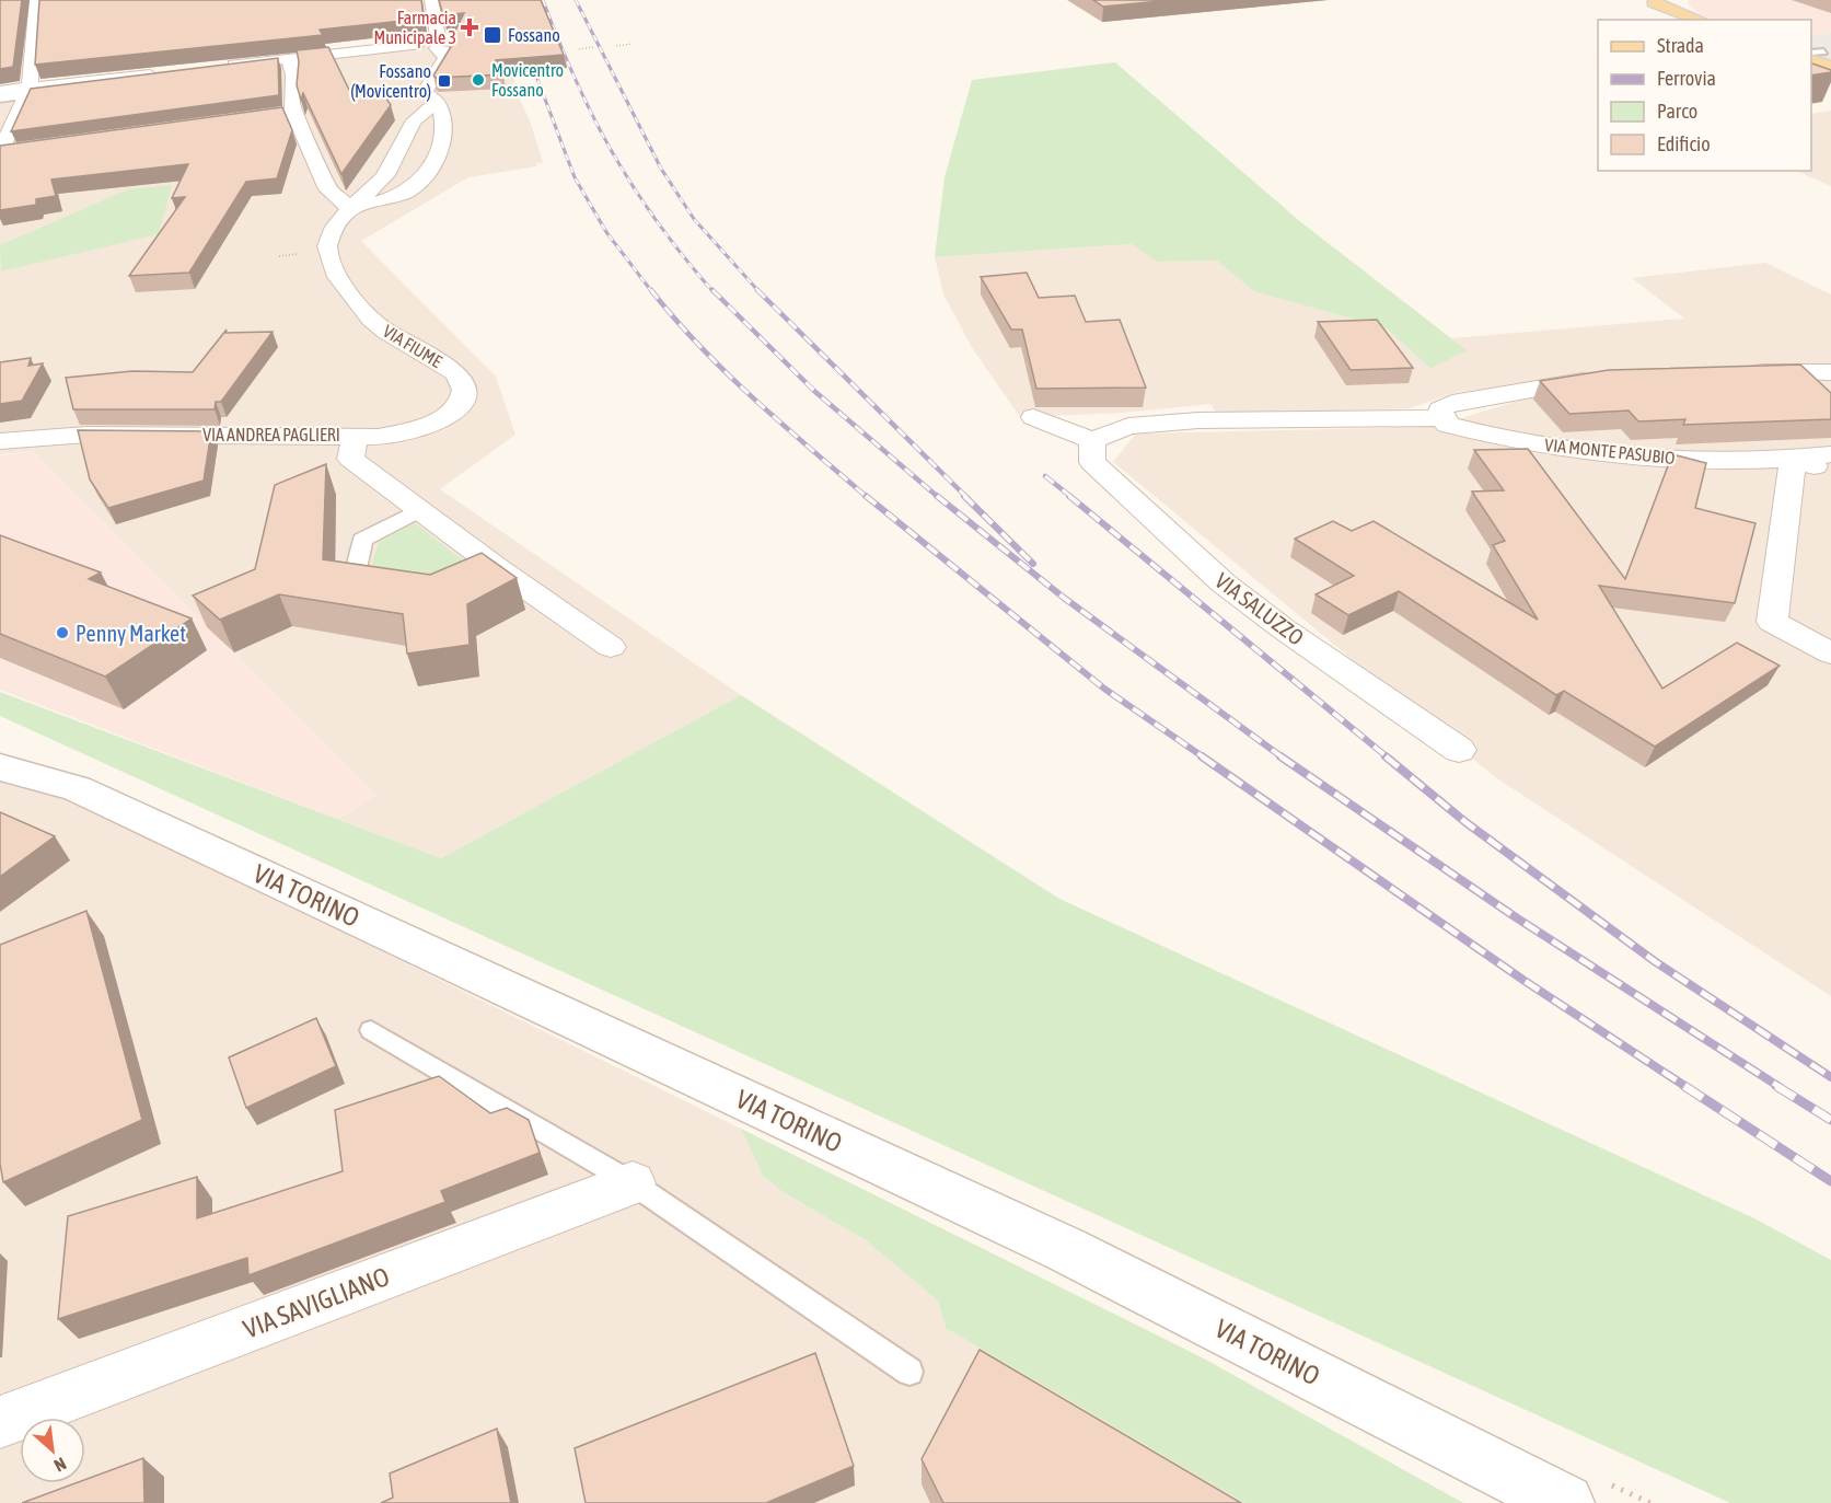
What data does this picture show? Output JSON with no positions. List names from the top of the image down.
{
  "streets": {
    "street": [
      "VIA FIUME",
      "VIA ANDREA PAGLIERI",
      "VIA MONTE PASUBIO",
      "VIA SALUZZO",
      "VIA TORINO",
      "VIA SAVIGLIANO"
    ]
  },
  "crossings": [
    ["VIA FIUME", "VIA ANDREA PAGLIERI"]
  ],
  "places": {
    "health": ["Farmacia Municipale 3"],
    "transit": ["Fossano", "Fossano (Movicentro)"],
    "other": ["Movicentro Fossano", "Penny Market"]
  },
  "legend": [
    "Strada",
    "Ferrovia",
    "Parco",
    "Edificio"
  ],
  "north": "bottom right"
}
